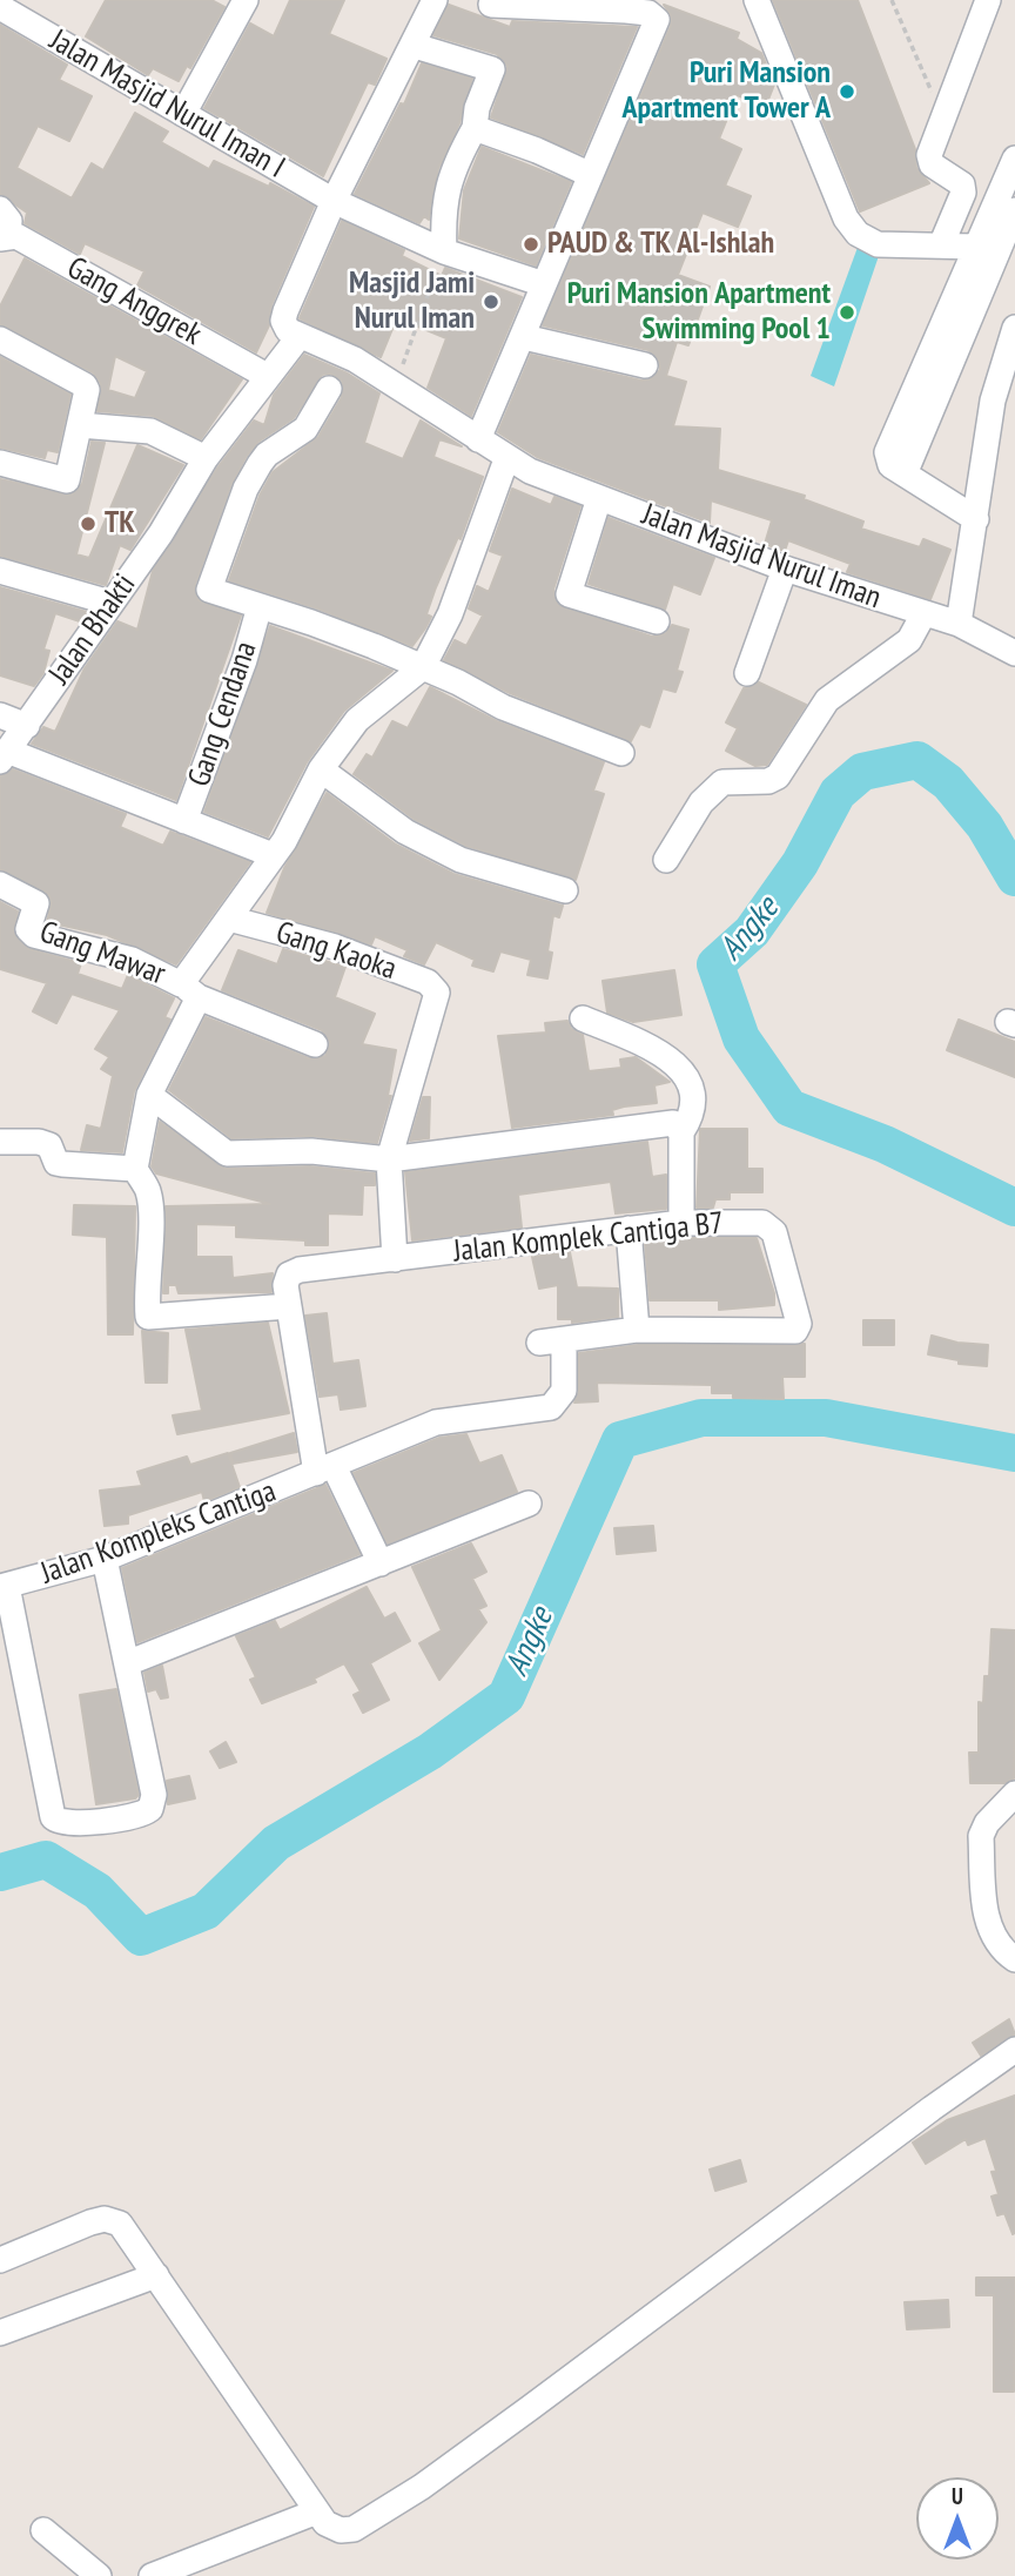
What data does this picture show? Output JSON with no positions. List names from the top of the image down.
{
  "streets": {
    "street": [
      "Jalan Masjid Nurul Iman I",
      "Gang Anggrek",
      "Jalan Masjid Nurul Iman",
      "Jalan Bhakti",
      "Gang Cendana",
      "Gang Kaoka",
      "Gang Mawar",
      "Jalan Komplek Cantiga B7",
      "Jalan Kompleks Cantiga"
    ]
  },
  "crossings": [
    ["Jalan Masjid Nurul Iman I", "Jalan Bhakti"],
    ["Gang Anggrek", "Jalan Bhakti"],
    ["Jalan Masjid Nurul Iman", "Jalan Bhakti"],
    ["Gang Kaoka", "Gang Mawar"],
    ["Jalan Komplek Cantiga B7", "Jalan Kompleks Cantiga"]
  ],
  "water": ["Angke"],
  "places": [
    "Puri Mansion Apartment Tower A",
    "PAUD & TK Al-Ishlah",
    "Masjid Jami Nurul Iman",
    "Puri Mansion Apartment Swimming Pool 1",
    "TK"
  ],
  "north": "top"
}
